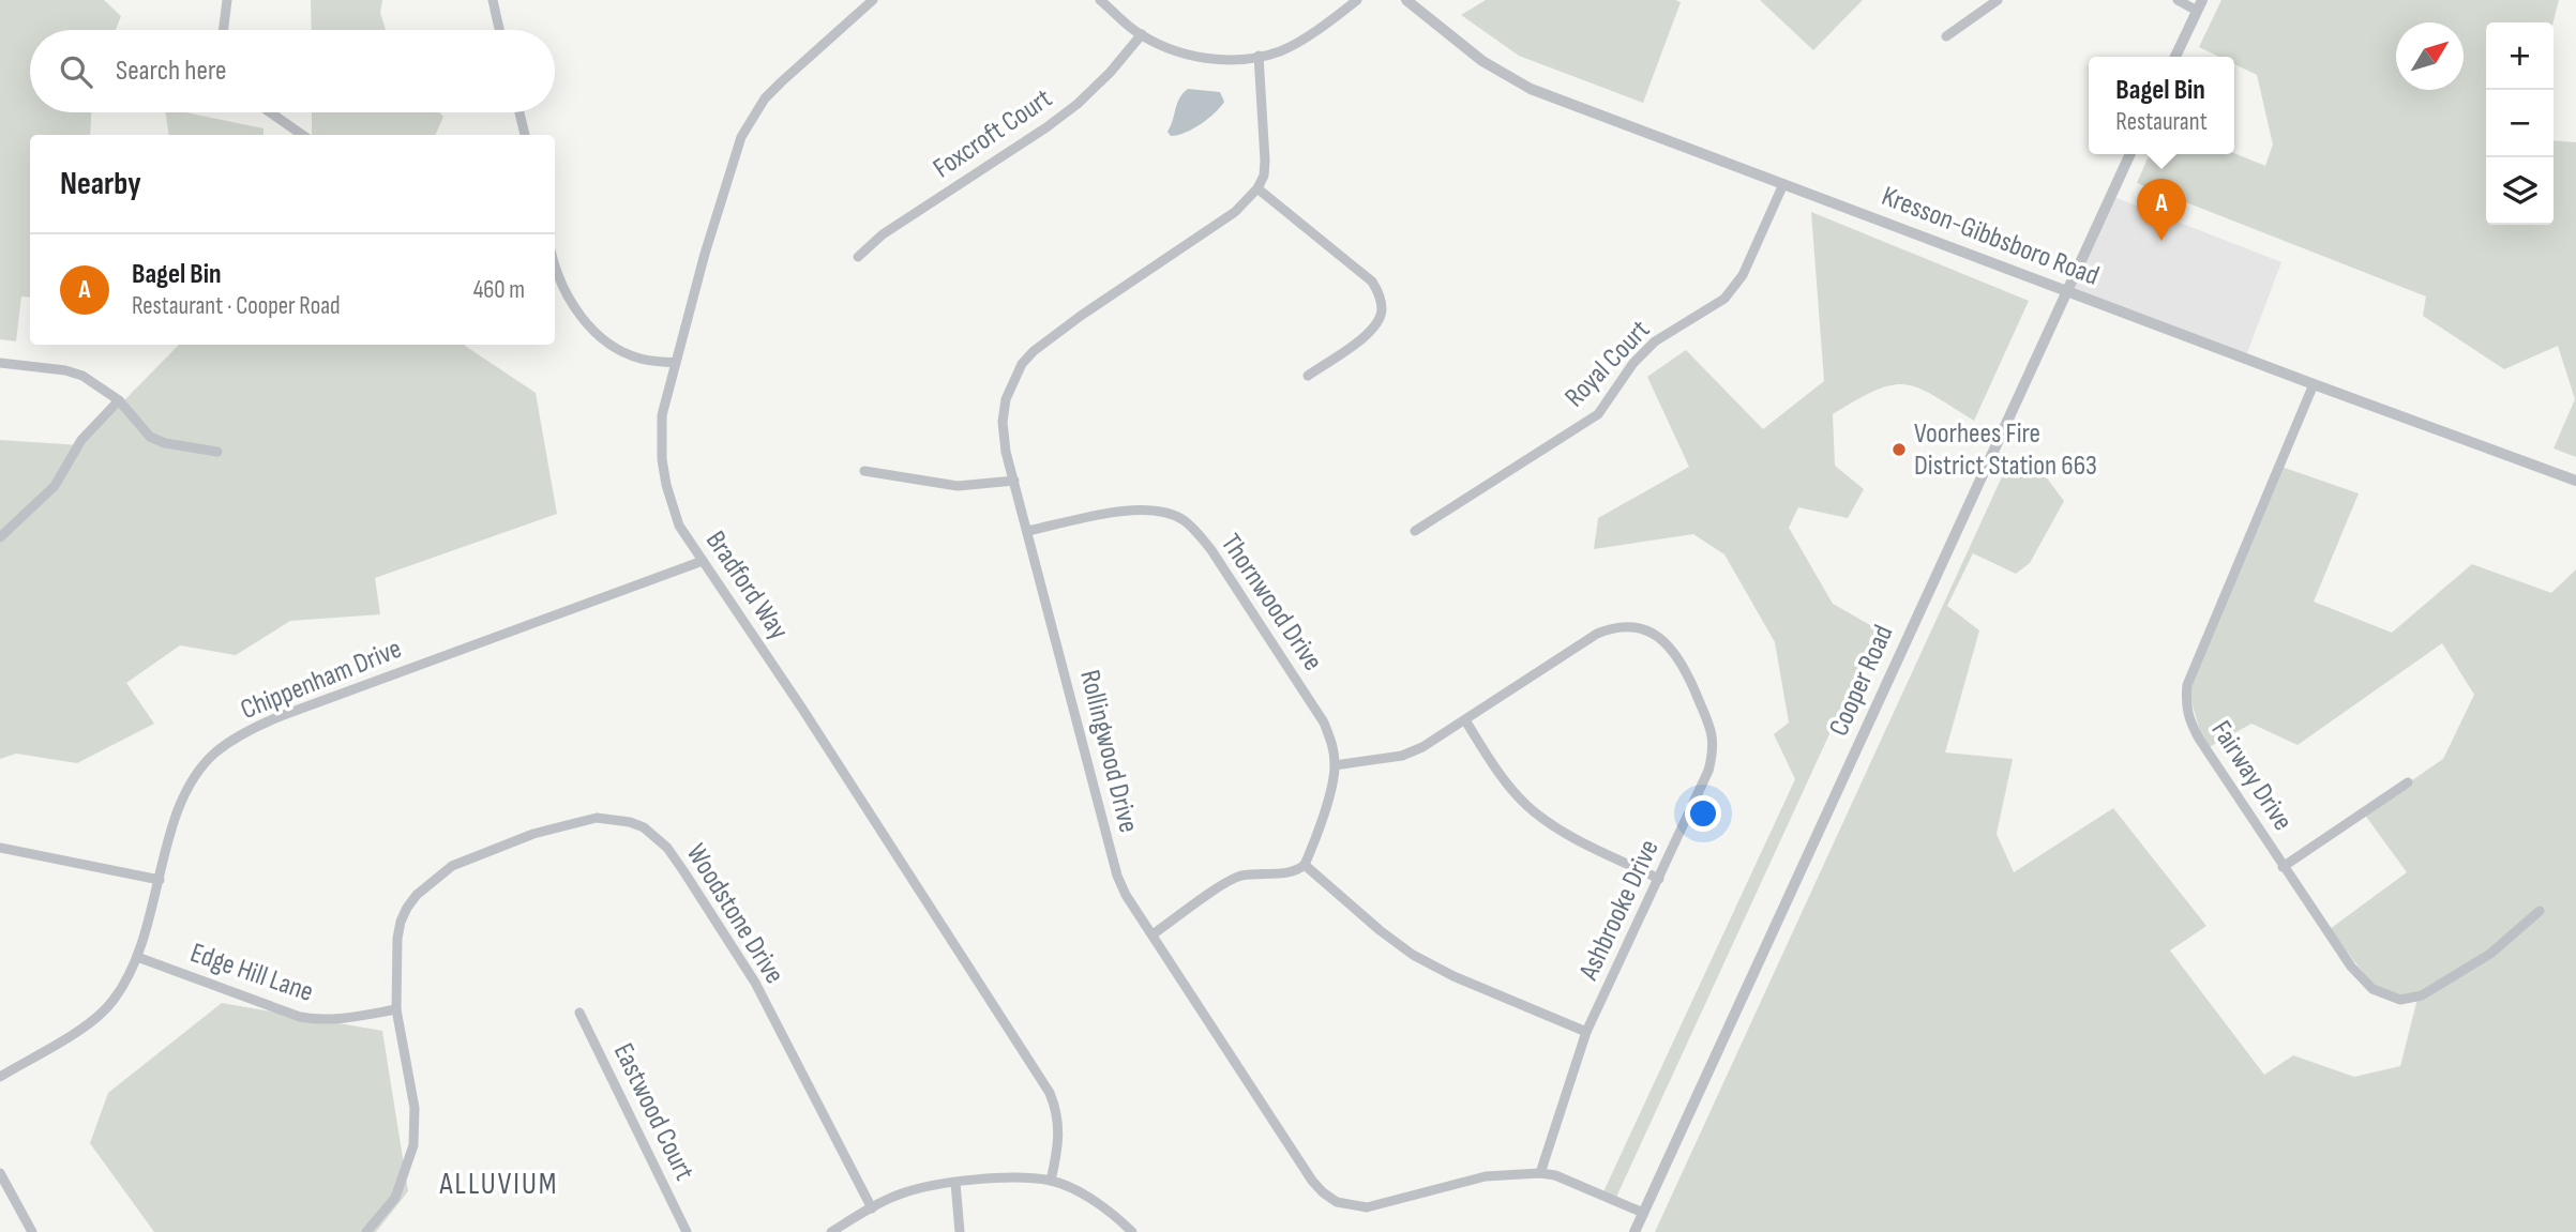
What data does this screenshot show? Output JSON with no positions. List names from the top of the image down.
{
  "streets": {
    "street": [
      "Foxcroft Court",
      "Kresson-Gibbsboro Road",
      "Royal Court",
      "Bradford Way",
      "Thornwood Drive",
      "Chippenham Drive",
      "Cooper Road",
      "Rollingwood Drive",
      "Fairway Drive",
      "Ashbrooke Drive",
      "Woodstone Drive",
      "Edge Hill Lane",
      "Eastwood Court"
    ]
  },
  "crossings": [
    ["Kresson-Gibbsboro Road", "Royal Court"],
    ["Kresson-Gibbsboro Road", "Cooper Road"],
    ["Kresson-Gibbsboro Road", "Fairway Drive"],
    ["Bradford Way", "Chippenham Drive"],
    ["Thornwood Drive", "Rollingwood Drive"],
    ["Thornwood Drive", "Ashbrooke Drive"],
    ["Chippenham Drive", "Edge Hill Lane"],
    ["Cooper Road", "Rollingwood Drive"],
    ["Rollingwood Drive", "Ashbrooke Drive"],
    ["Woodstone Drive", "Edge Hill Lane"]
  ],
  "districts": ["ALLUVIUM"],
  "places": ["Voorhees Fire District Station 663"],
  "north": "top right",
  "page": {
    "map_buttons": ["+", "−"],
    "search": "Search here",
    "popup": ["Bagel Bin", "Restaurant"],
    "heading": "Nearby",
    "pins": "A",
    "list": [
      {
        "mark": "A",
        "name": "Bagel Bin",
        "note": "Restaurant · Cooper Road",
        "value": "460 m"
      }
    ]
  }
}
